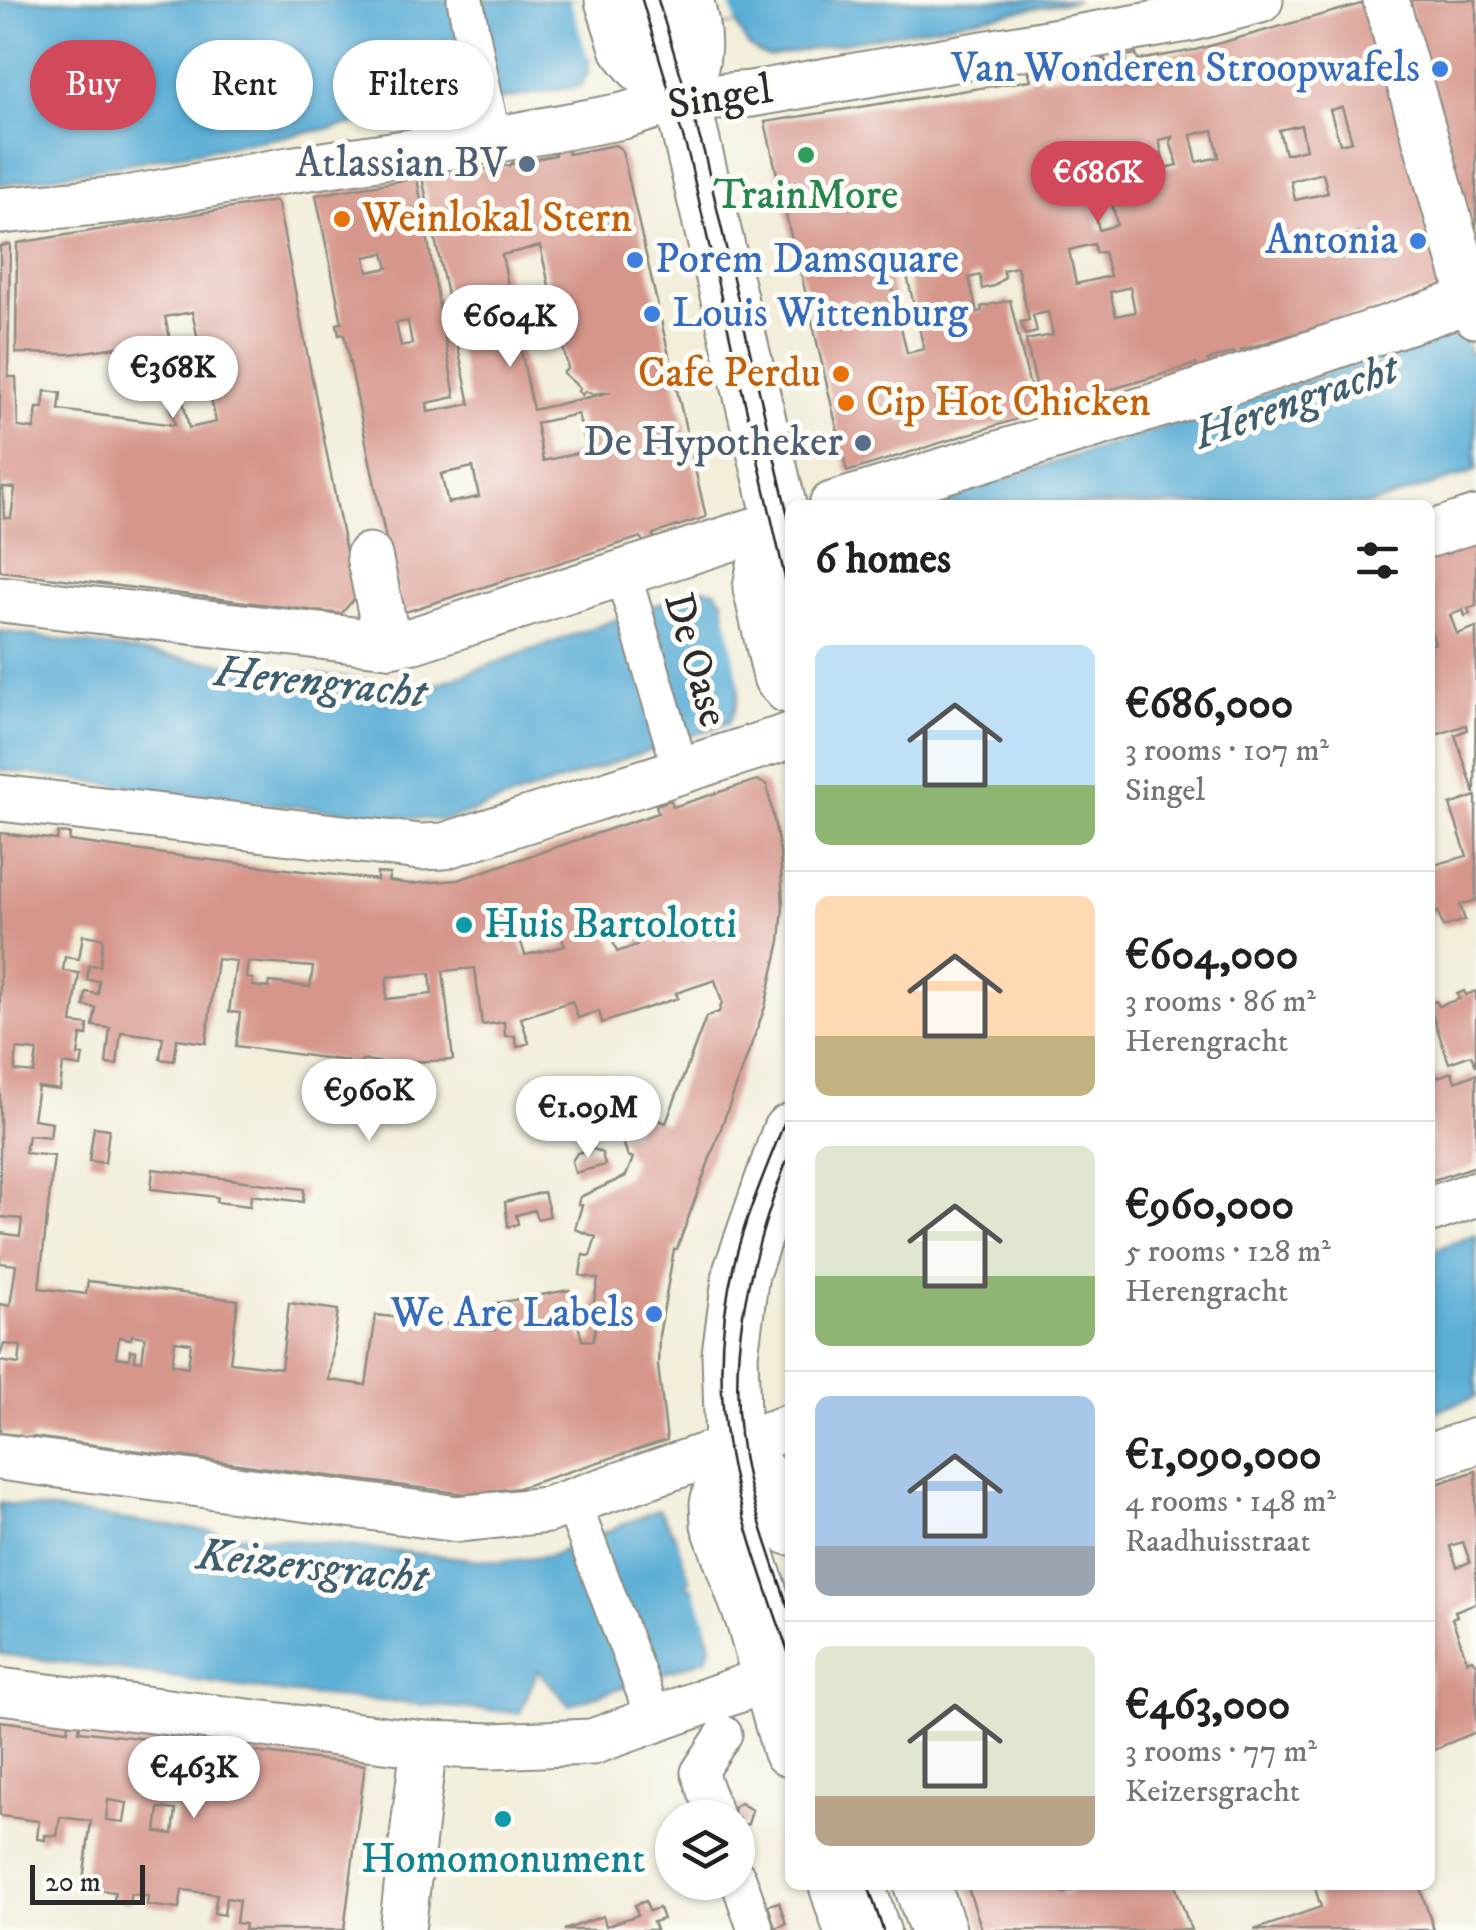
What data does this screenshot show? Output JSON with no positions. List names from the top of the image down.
{
  "streets": {
    "street": ["Singel", "De Oase"]
  },
  "water": ["Herengracht", "Keizersgracht"],
  "places": [
    "Van Wonderen Stroopwafels",
    "TrainMore",
    "Atlassian BV",
    "Weinlokal Stern",
    "Antonia",
    "Porem Damsquare",
    "Louis Wittenburg",
    "Cafe Perdu",
    "Cip Hot Chicken",
    "De Hypotheker",
    "Huis Bartolotti",
    "We Are Labels",
    "Homomonument"
  ],
  "scale_bar": "20 m",
  "page": {
    "chip": ["Buy", "Rent", "Filters"],
    "price": [
      "€686K",
      "€604K",
      "€368K",
      "€960K",
      "€1.09M",
      "€463K"
    ],
    "heading": "6 homes",
    "list": [
      {
        "name": "€686,000",
        "note": "3 rooms · 107 m² · Singel"
      },
      {
        "name": "€604,000",
        "note": "3 rooms · 86 m² · Herengracht"
      },
      {
        "name": "€960,000",
        "note": "5 rooms · 128 m² · Herengracht"
      },
      {
        "name": "€1,090,000",
        "note": "4 rooms · 148 m² · Raadhuisstraat"
      },
      {
        "name": "€463,000",
        "note": "3 rooms · 77 m² · Keizersgracht"
      }
    ],
    "scale": "20 m"
  }
}
